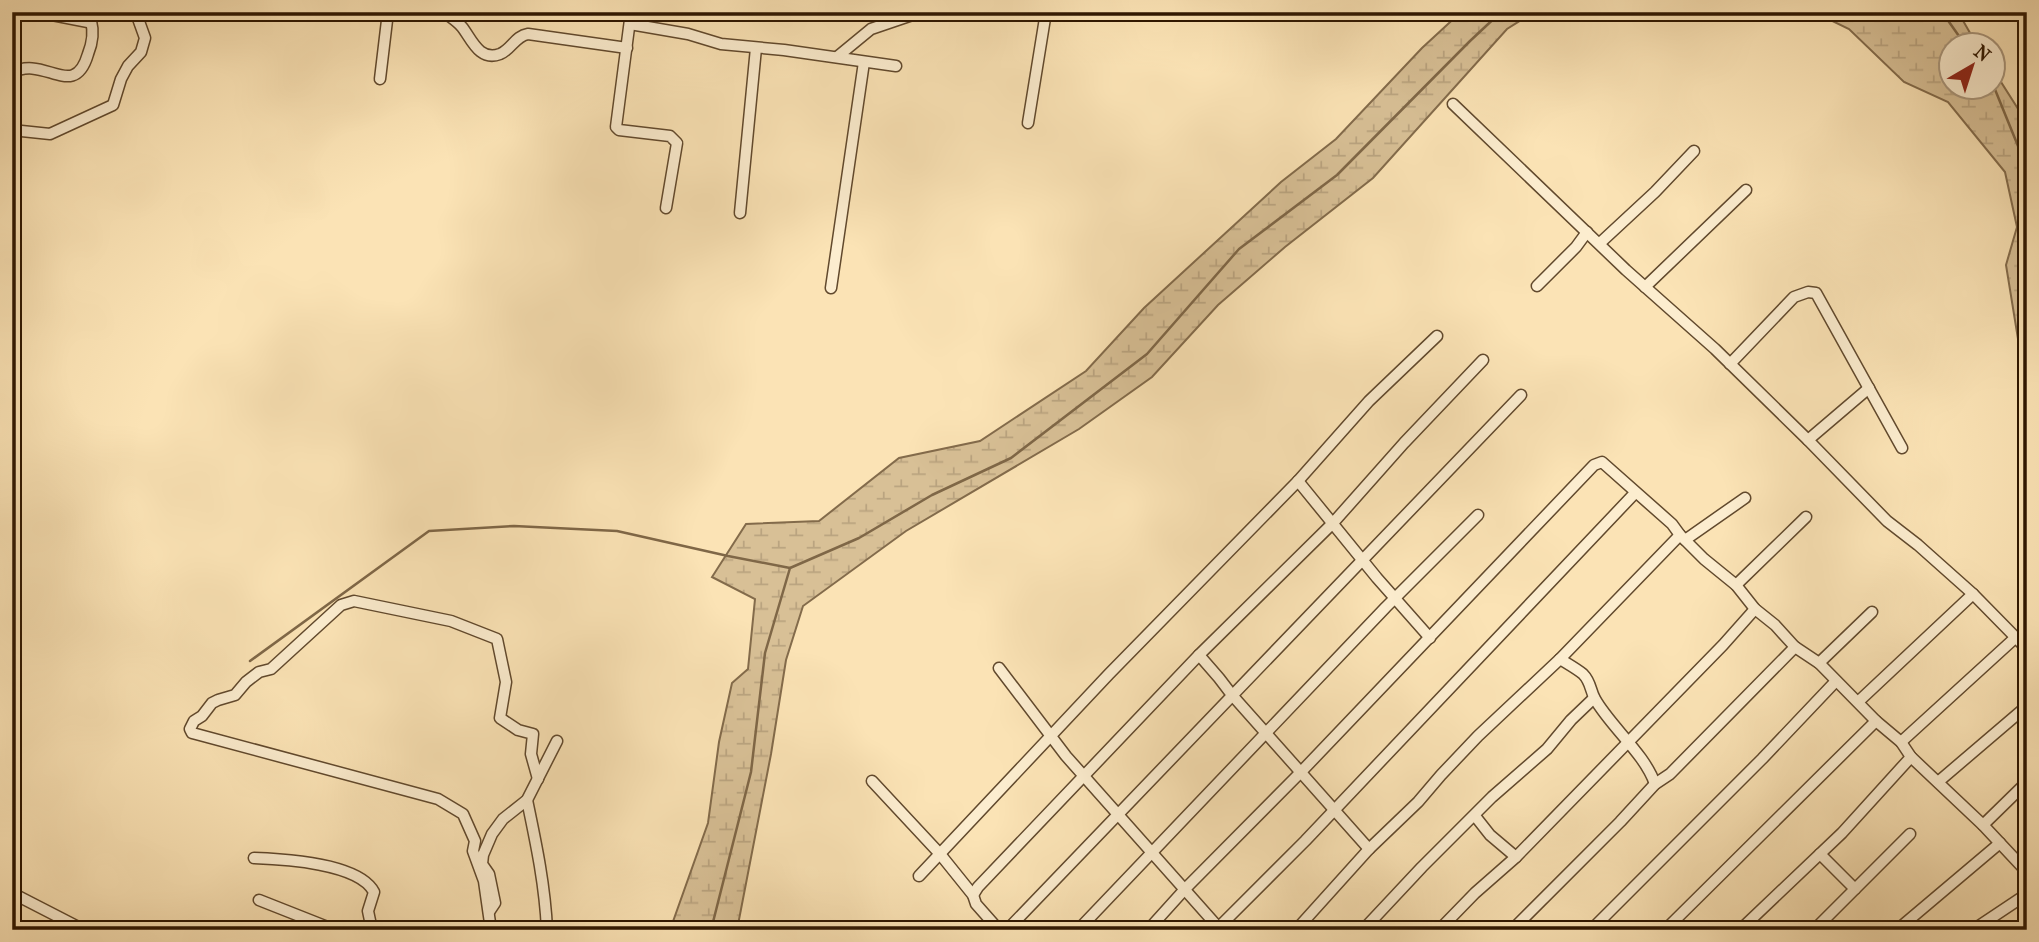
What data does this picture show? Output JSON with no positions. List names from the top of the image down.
{
  "north": "top right"
}
